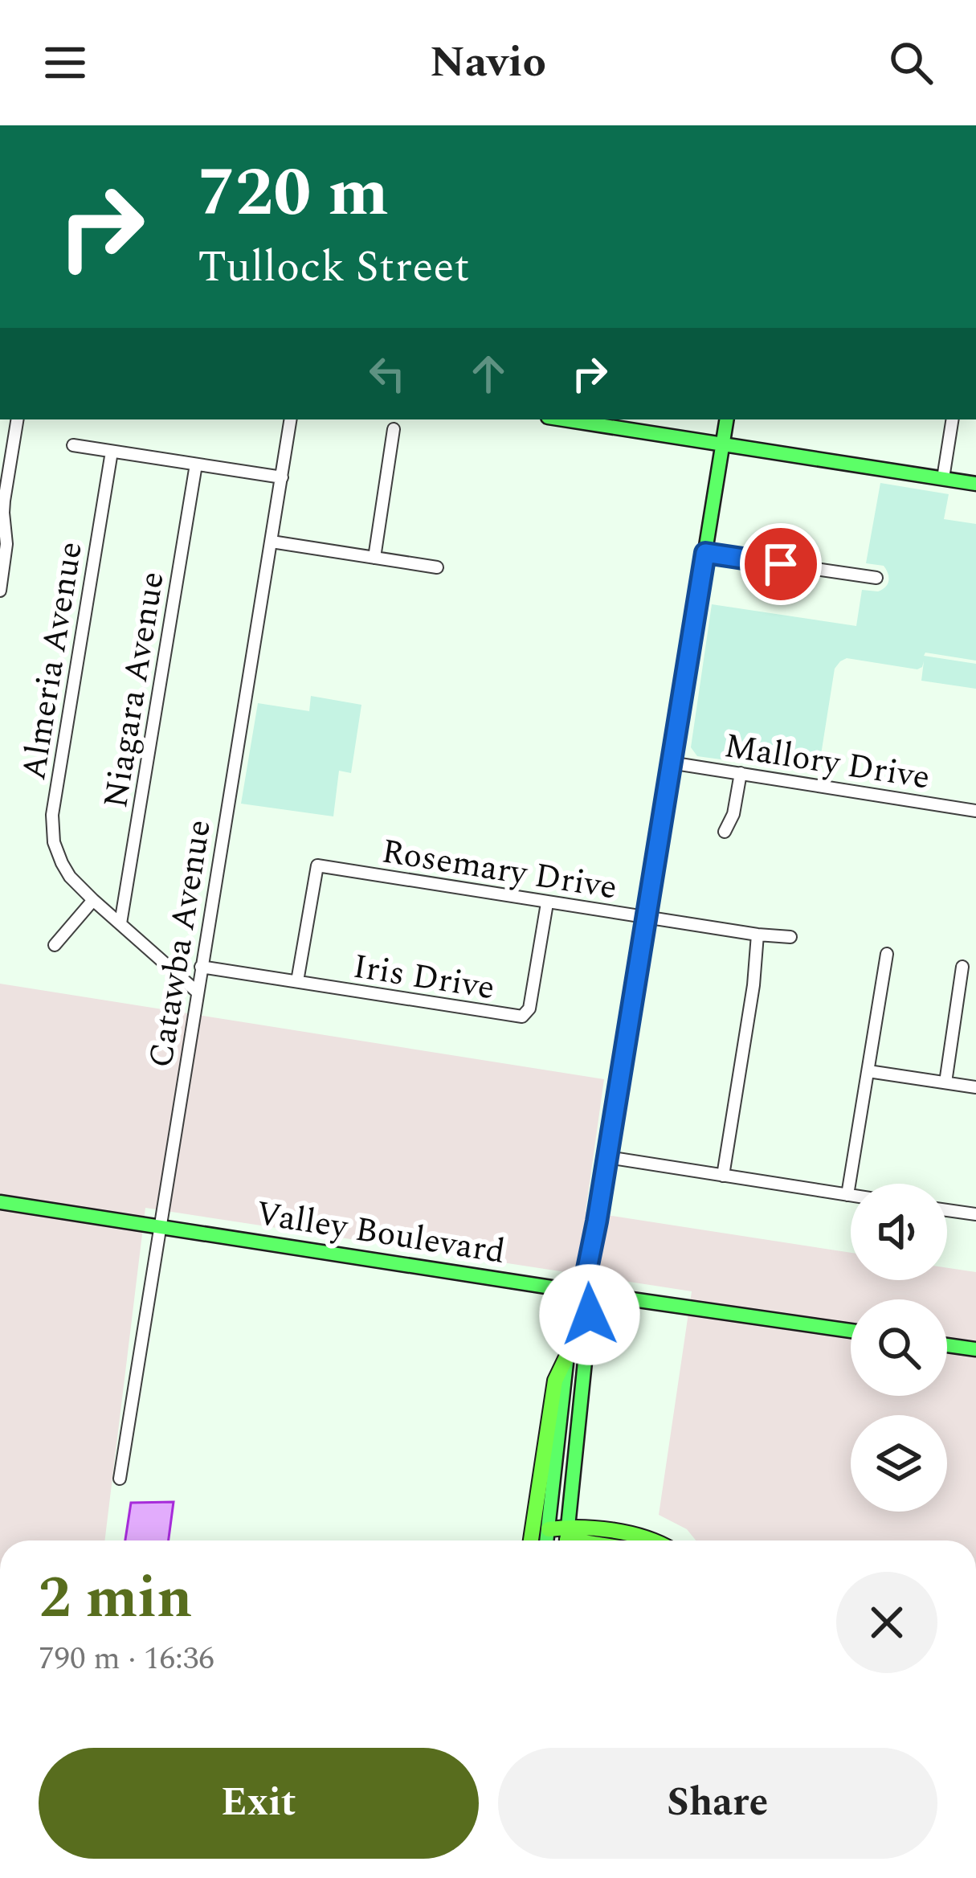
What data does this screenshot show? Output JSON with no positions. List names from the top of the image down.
{
  "streets": {
    "main road": ["Valley Boulevard"],
    "street": [
      "Almeria Avenue",
      "Niagara Avenue",
      "Mallory Drive",
      "Rosemary Drive",
      "Catawba Avenue",
      "Iris Drive"
    ]
  },
  "crossings": [
    ["Almeria Avenue", "Niagara Avenue"],
    ["Almeria Avenue", "Catawba Avenue"],
    ["Rosemary Drive", "Iris Drive"],
    ["Catawba Avenue", "Iris Drive"],
    ["Catawba Avenue", "Valley Boulevard"]
  ],
  "page": {
    "header": "Navio",
    "turn": ["720 m", "Tullock Street"],
    "heading": ["2 min", "790 m · 16:36"],
    "buttons": ["Exit", "Share"]
  }
}
